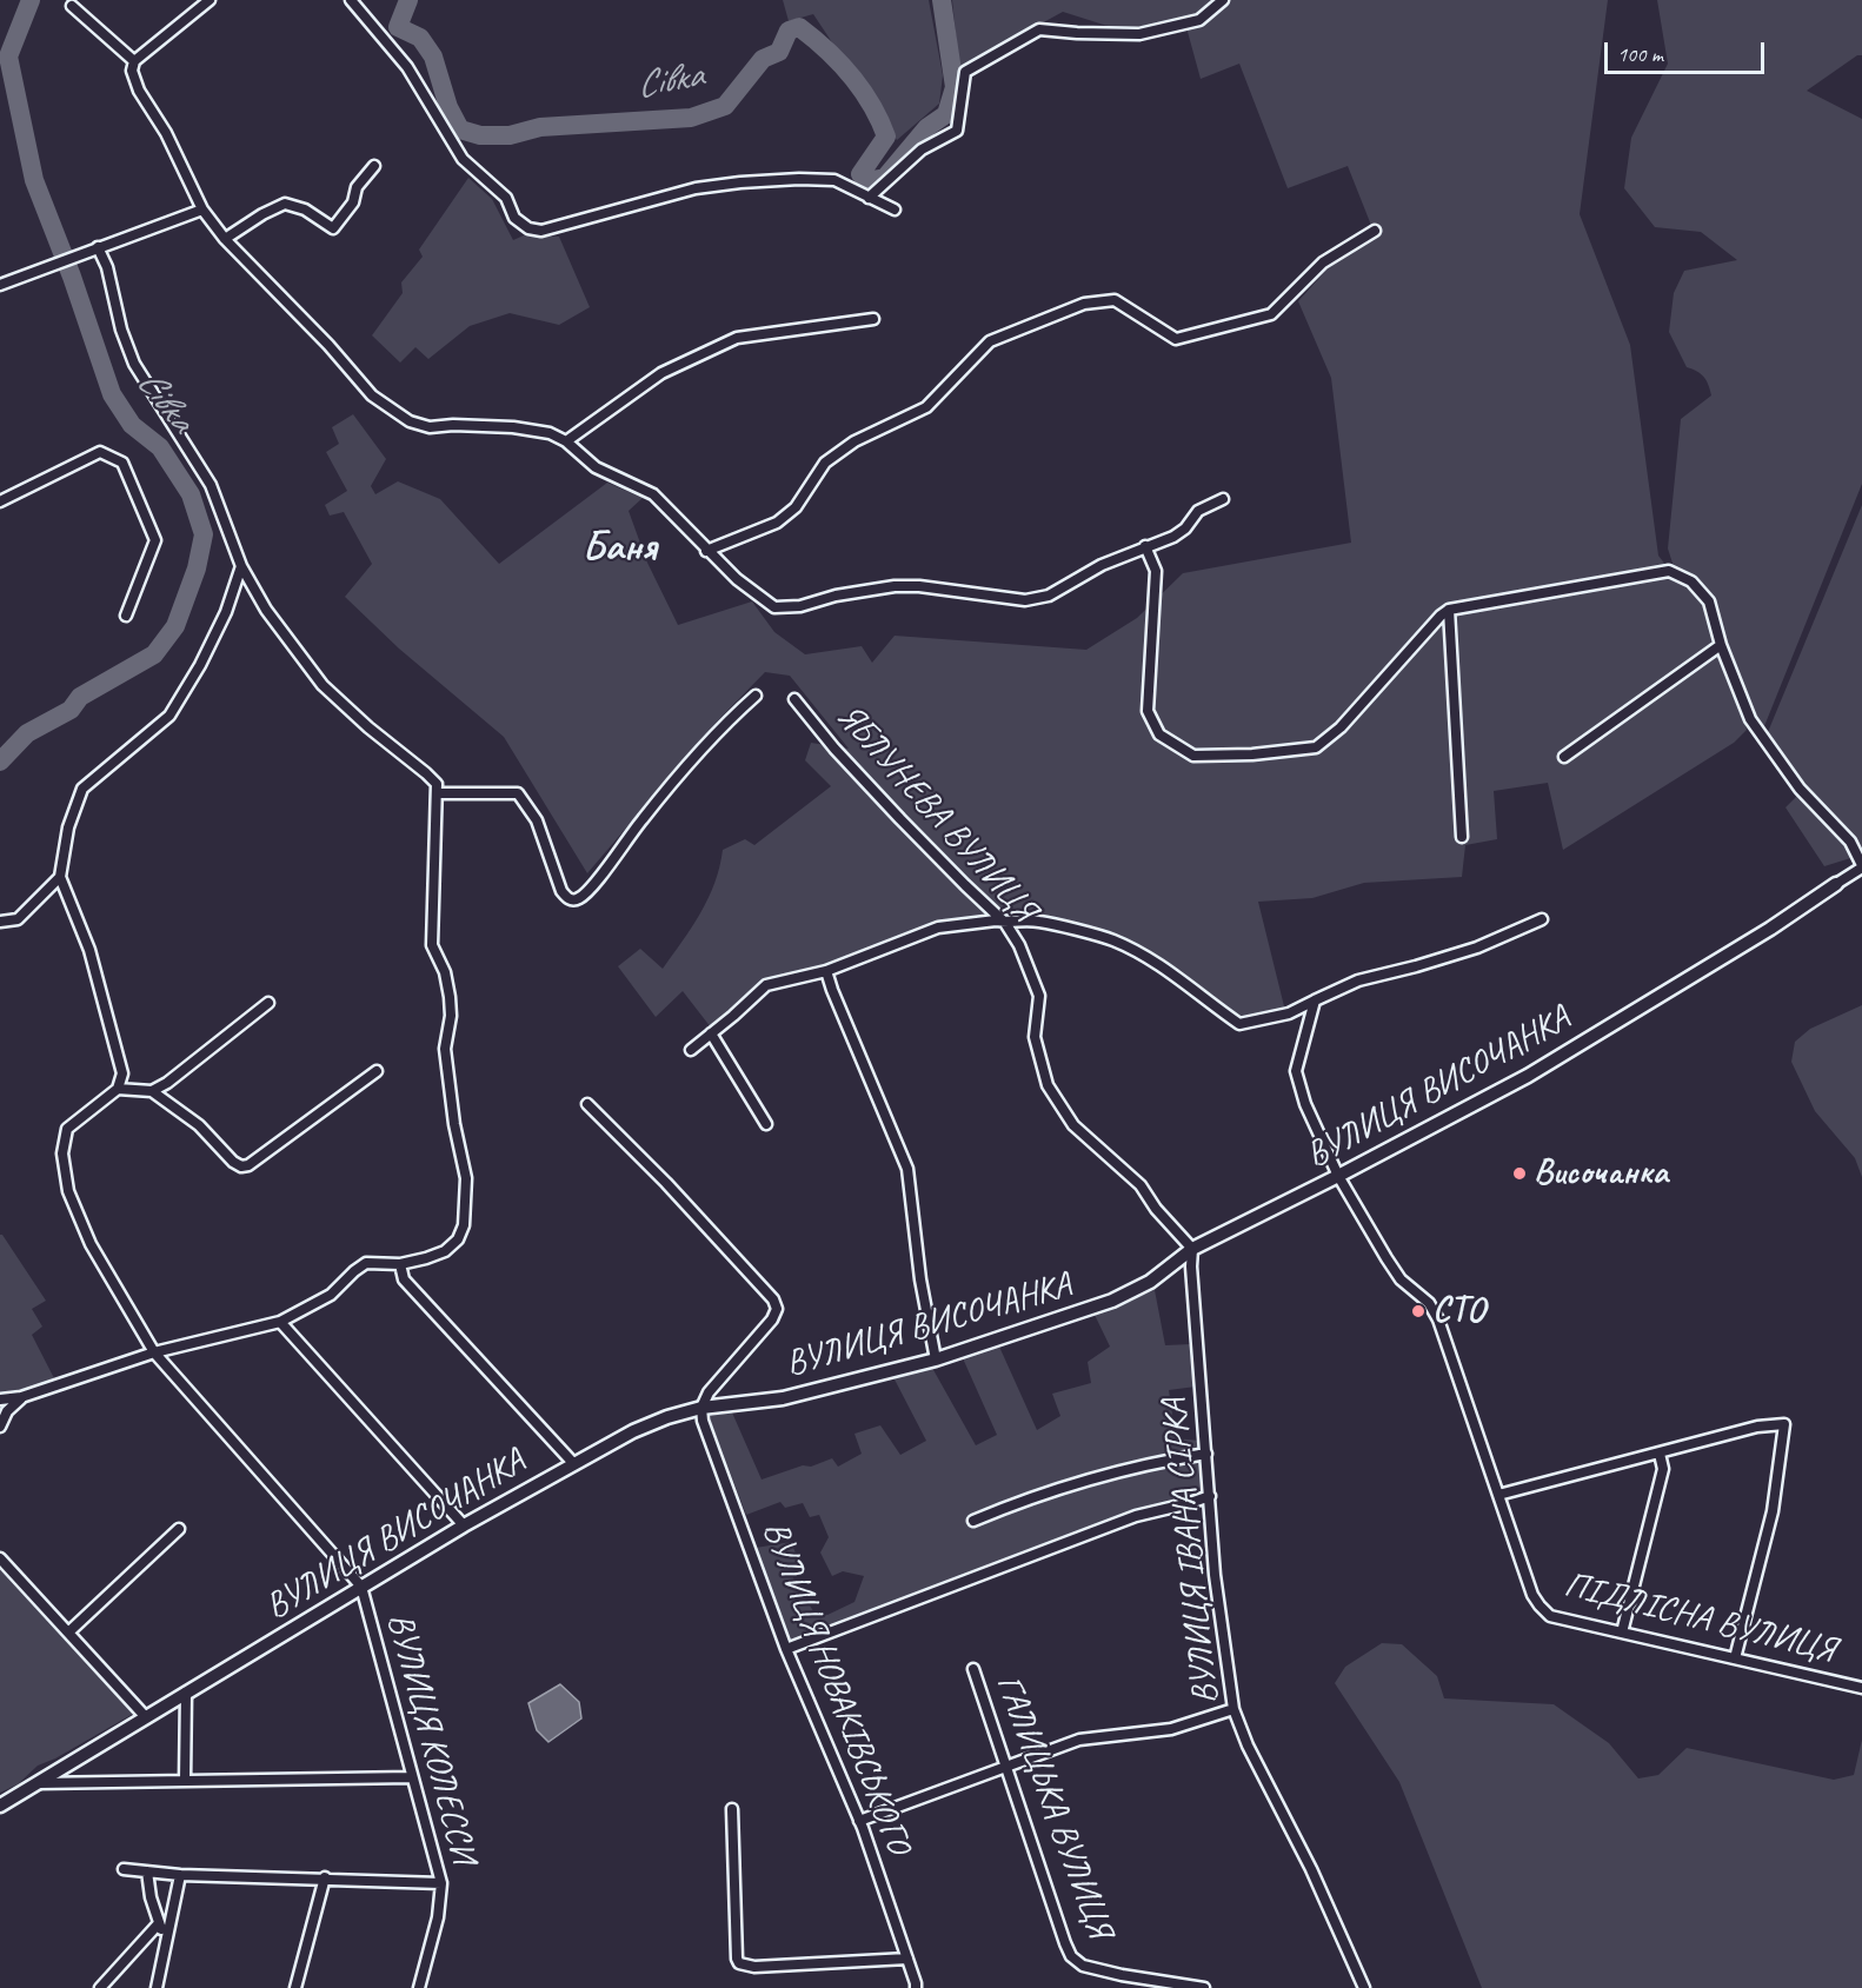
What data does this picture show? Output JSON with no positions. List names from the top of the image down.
{
  "streets": {
    "street": [
      "ЯБЛУНЕВА ВУЛИЦЯ",
      "ВУЛИЦЯ ВИСОЧАНКА",
      "ВУЛИЦЯ ІВАНА СІРКА",
      "ПІДЛІСНА ВУЛИЦЯ",
      "ВУЛИЦЯ НОВАКІВСЬКОГО",
      "ВУЛИЦЯ КОЛЕССИ",
      "ГАЛИЦЬКА ВУЛИЦЯ"
    ]
  },
  "crossings": [
    ["ЯБЛУНЕВА ВУЛИЦЯ", "ВУЛИЦЯ ВИСОЧАНКА"],
    ["ЯБЛУНЕВА ВУЛИЦЯ", "ВУЛИЦЯ ІВАНА СІРКА"],
    ["ВУЛИЦЯ ВИСОЧАНКА", "ВУЛИЦЯ ІВАНА СІРКА"],
    ["ВУЛИЦЯ ВИСОЧАНКА", "ПІДЛІСНА ВУЛИЦЯ"],
    ["ВУЛИЦЯ ВИСОЧАНКА", "ВУЛИЦЯ НОВАКІВСЬКОГО"],
    ["ВУЛИЦЯ ВИСОЧАНКА", "ВУЛИЦЯ КОЛЕССИ"]
  ],
  "districts": ["Баня"],
  "water": ["Сівка"],
  "places": ["Височанка", "СТО"],
  "scale_bar": "100 m"
}
